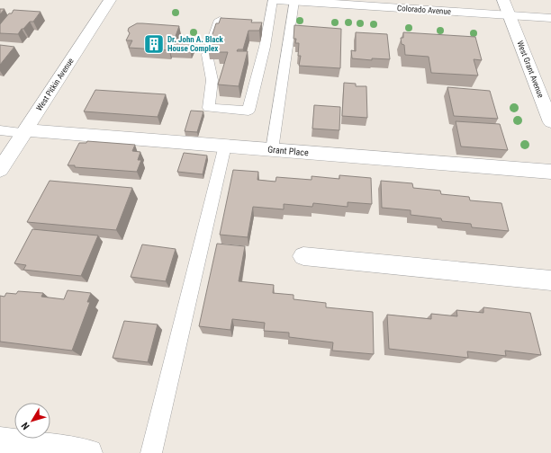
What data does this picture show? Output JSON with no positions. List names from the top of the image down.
{
  "streets": {
    "street": [
      "Colorado Avenue",
      "West Grant Avenue",
      "West Pitkin Avenue",
      "Grant Place"
    ]
  },
  "crossings": [
    ["Colorado Avenue", "West Grant Avenue"],
    ["West Pitkin Avenue", "Grant Place"]
  ],
  "places": {
    "building": ["Dr. John A. Black House Complex"]
  },
  "north": "bottom left"
}
